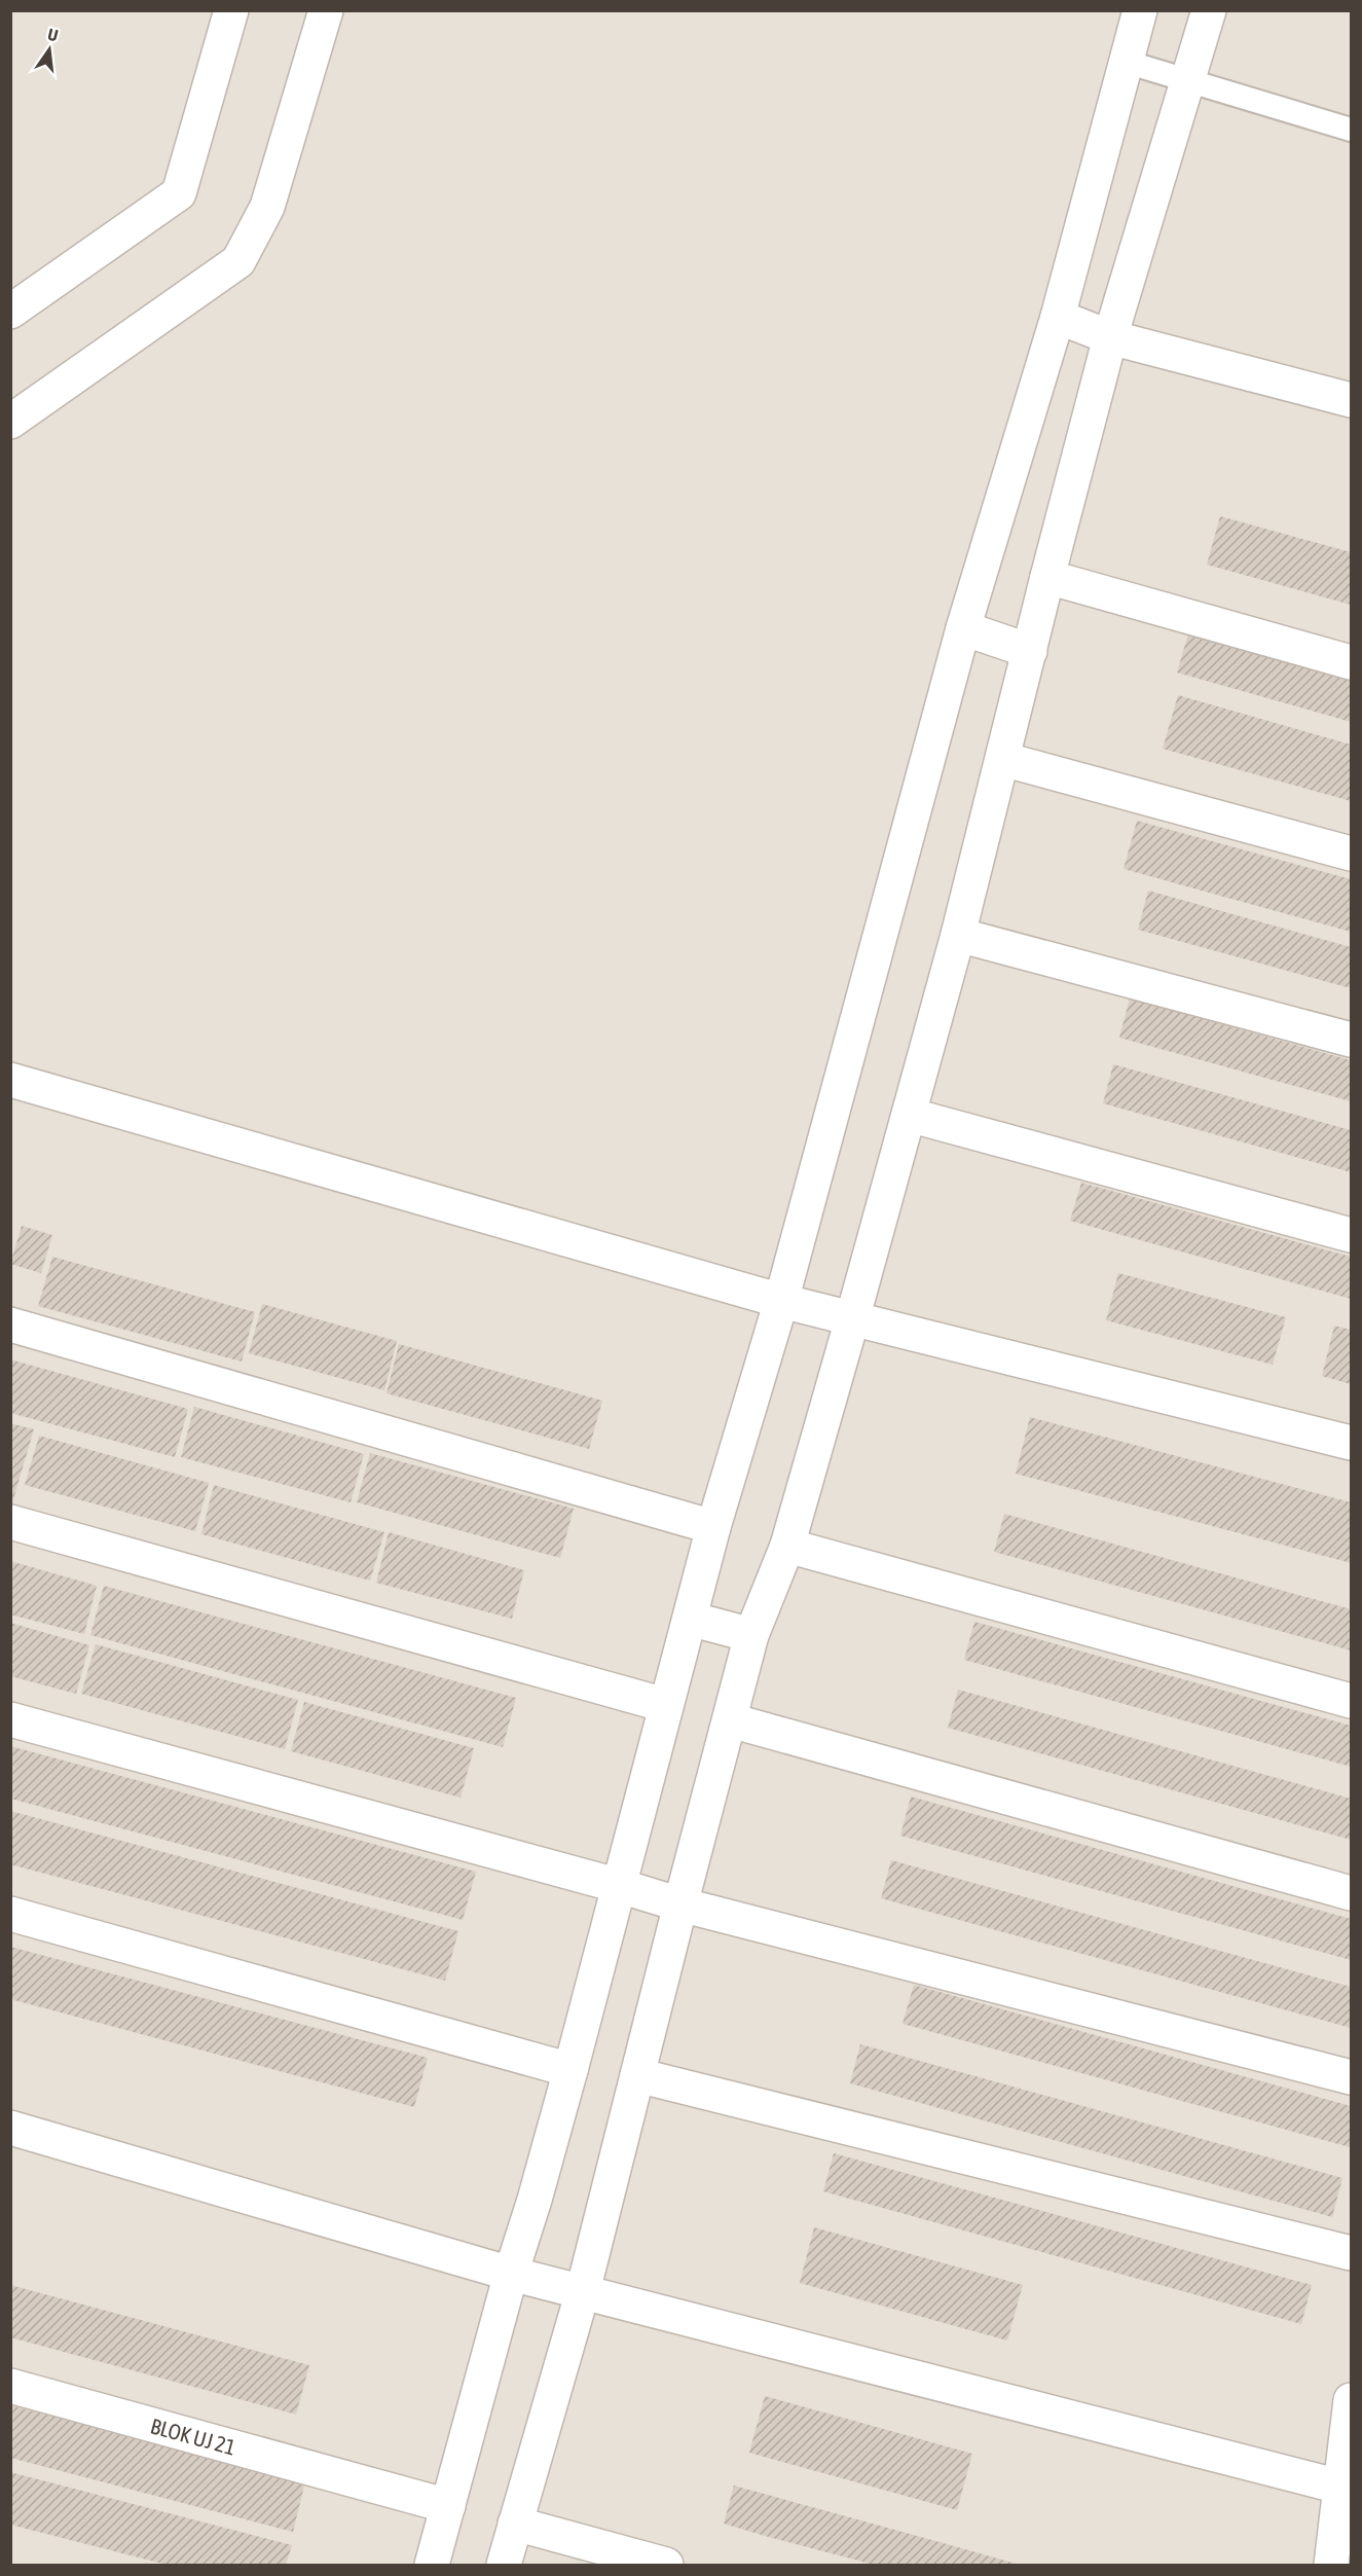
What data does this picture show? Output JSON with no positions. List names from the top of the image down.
{
  "streets": {
    "street": ["BLOK UJ 21"]
  },
  "north": "top"
}
